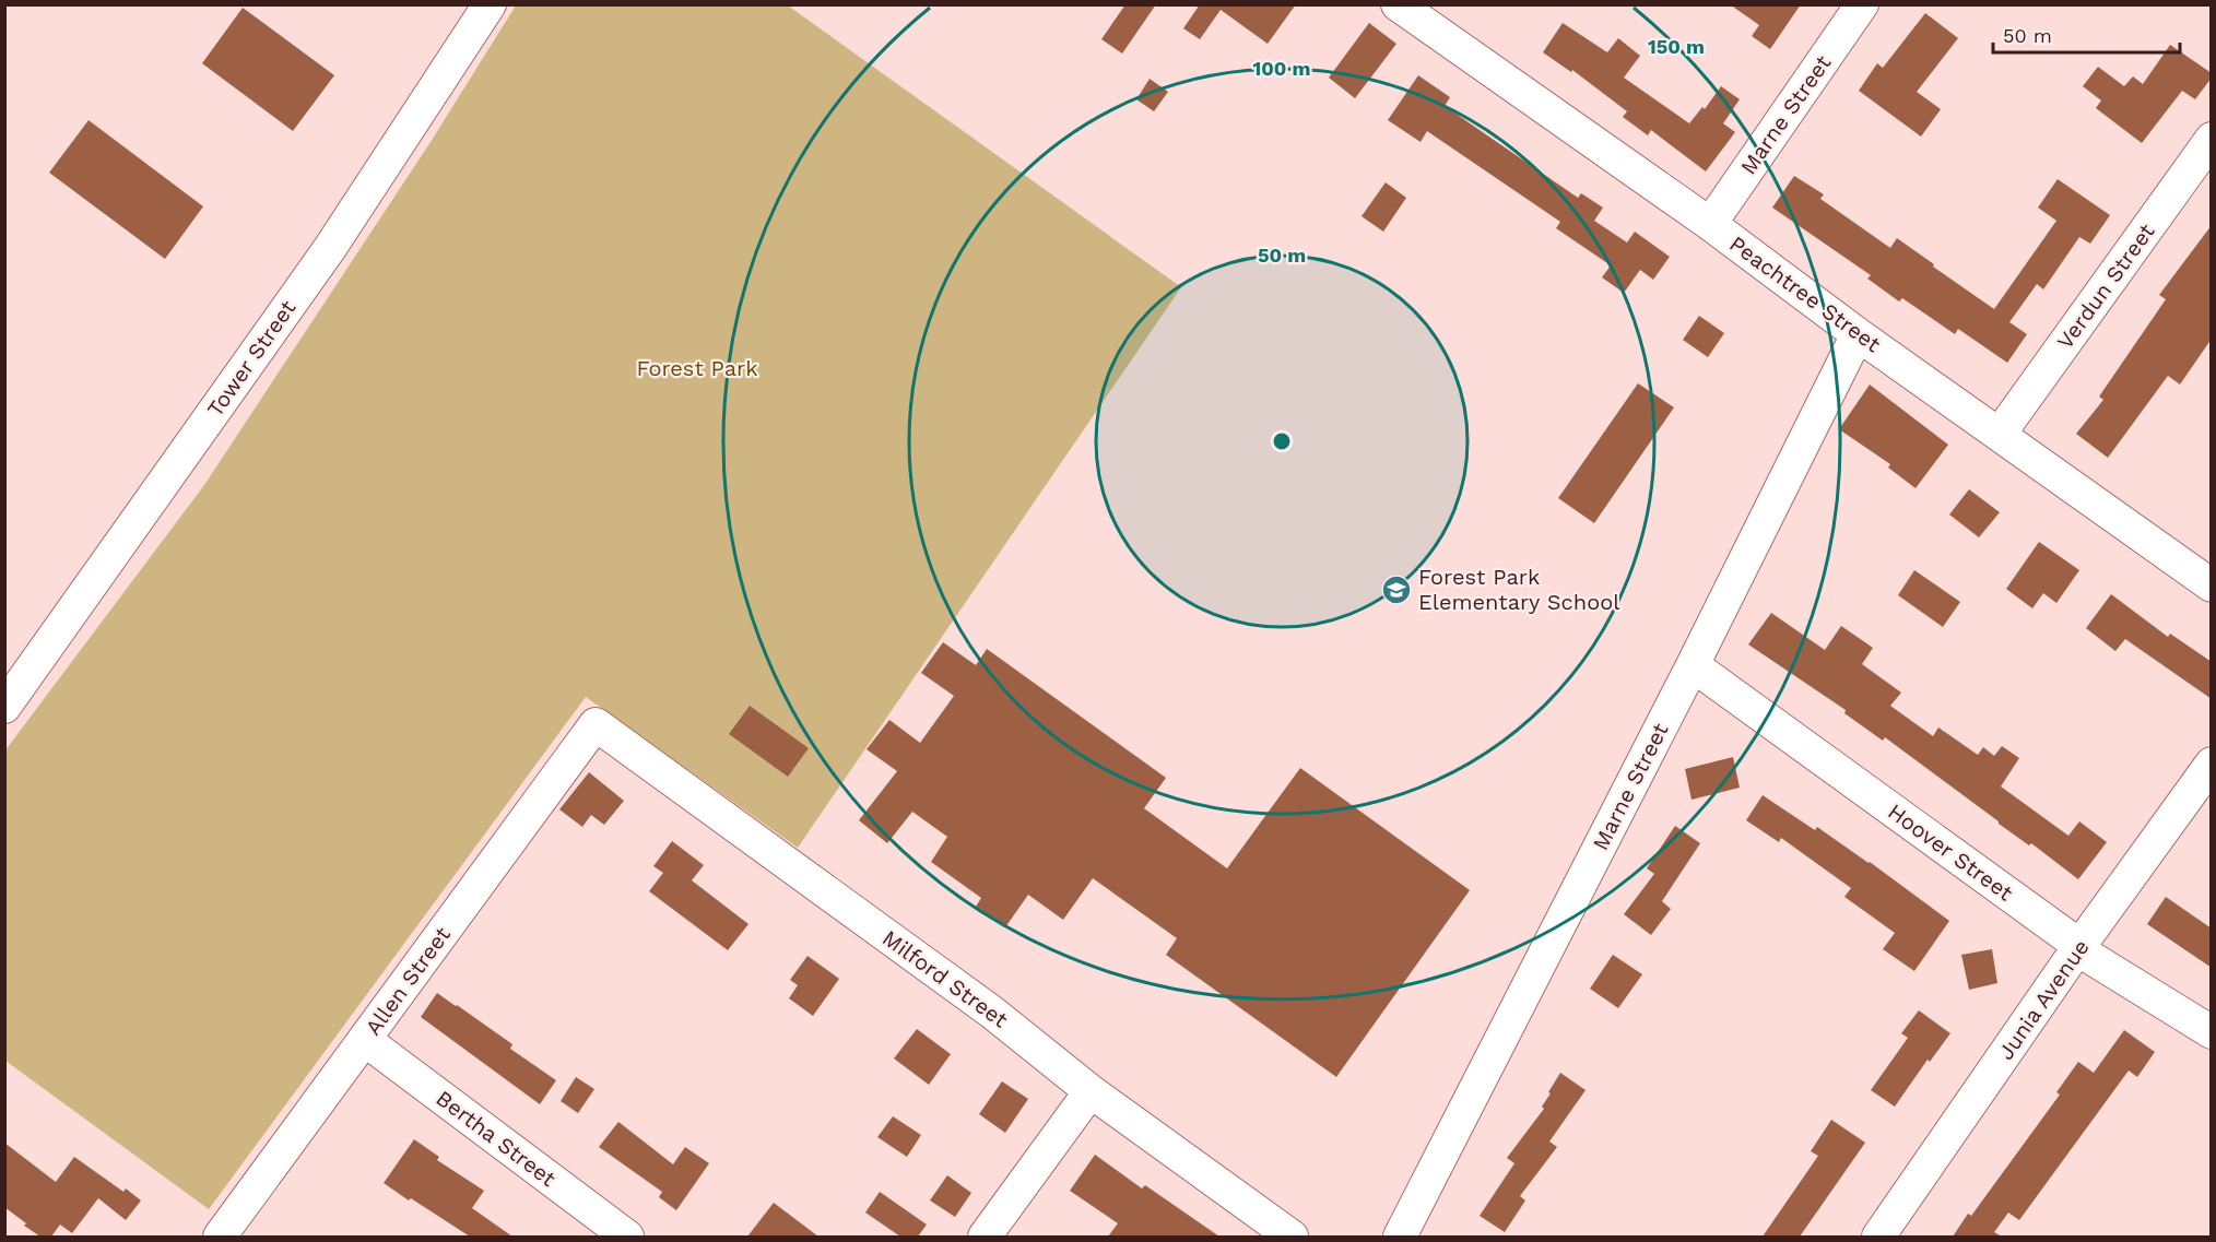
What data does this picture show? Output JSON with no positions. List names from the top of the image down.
{
  "streets": {
    "street": [
      "Marne Street",
      "Verdun Street",
      "Peachtree Street",
      "Tower Street",
      "Hoover Street",
      "Milford Street",
      "Allen Street",
      "Junia Avenue",
      "Bertha Street"
    ]
  },
  "crossings": [
    ["Marne Street", "Peachtree Street"],
    ["Marne Street", "Hoover Street"],
    ["Verdun Street", "Peachtree Street"],
    ["Hoover Street", "Junia Avenue"],
    ["Milford Street", "Allen Street"],
    ["Allen Street", "Bertha Street"]
  ],
  "parks": ["Forest Park"],
  "places": {
    "school or university": ["Forest Park Elementary School"]
  },
  "scale_bar": "50 m",
  "rings": ["150 m", "100 m", "50 m"]
}
